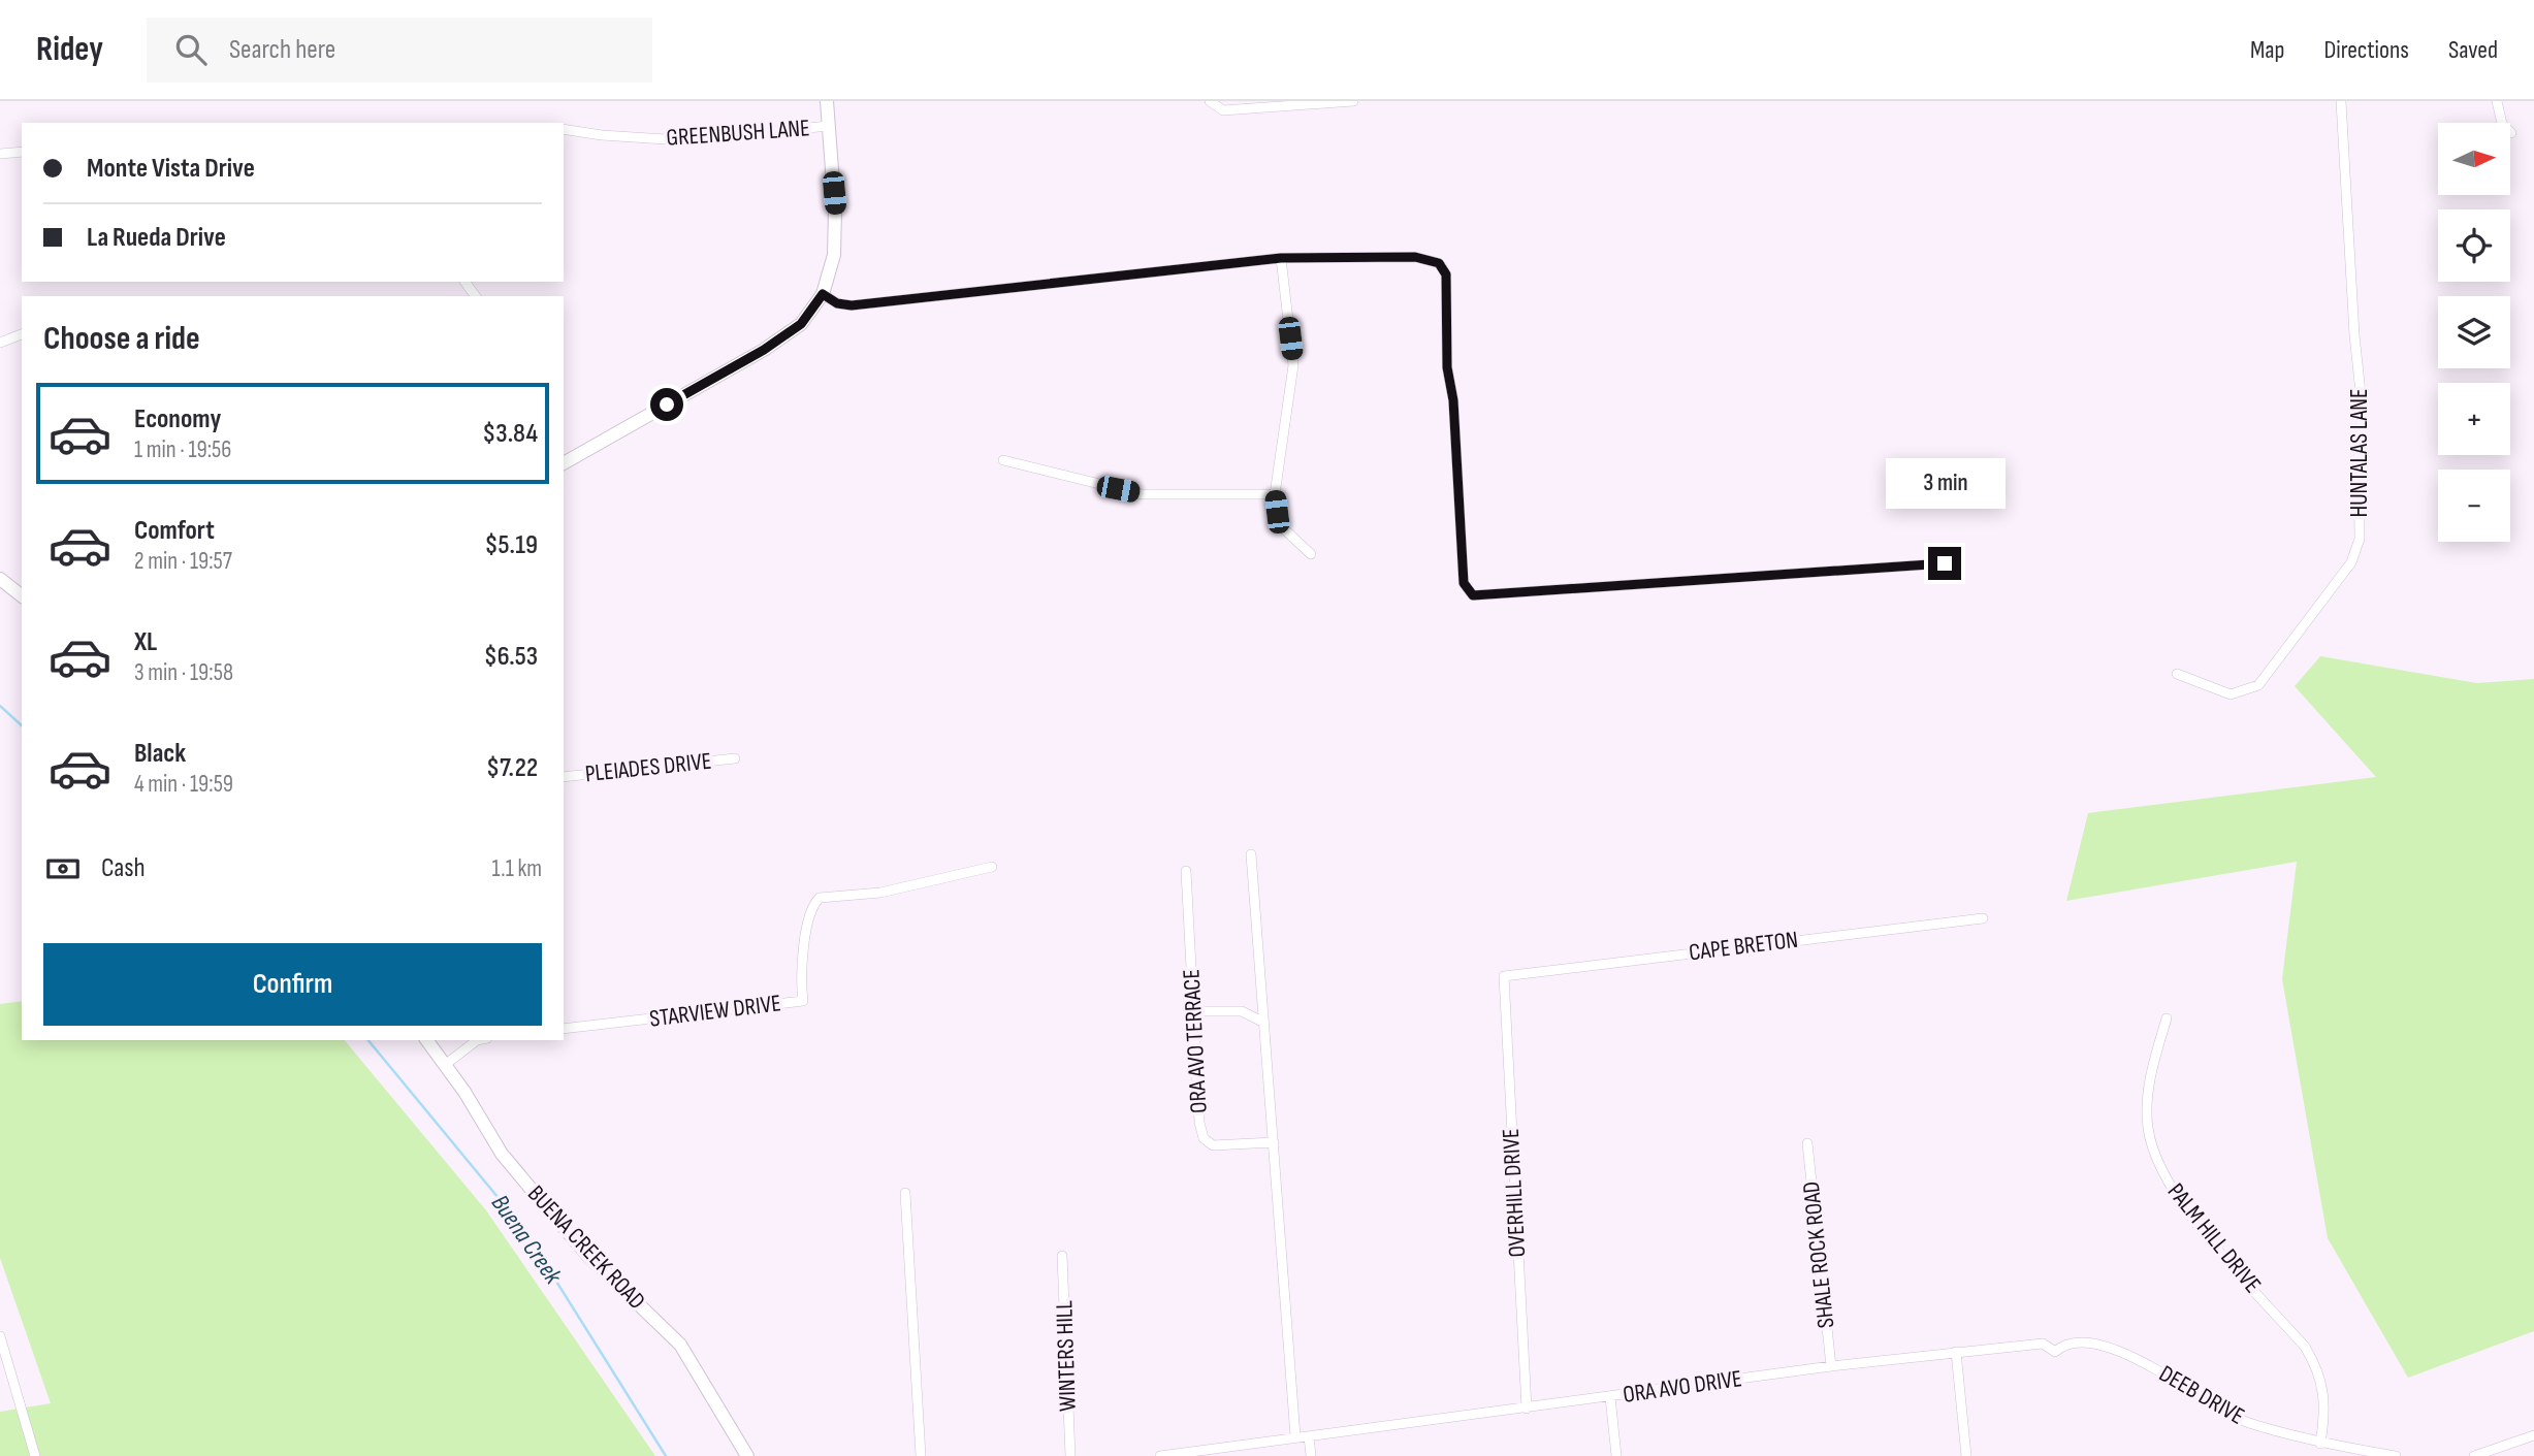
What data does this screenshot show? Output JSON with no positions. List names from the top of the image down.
{
  "streets": {
    "main road": ["BUENA CREEK ROAD"],
    "street": [
      "GREENBUSH LANE",
      "HUNTALAS LANE",
      "PLEIADES DRIVE",
      "CAPE BRETON",
      "STARVIEW DRIVE",
      "ORA AVO TERRACE",
      "OVERHILL DRIVE",
      "PALM HILL DRIVE",
      "SHALE ROCK ROAD",
      "WINTERS HILL",
      "ORA AVO DRIVE",
      "DEEB DRIVE"
    ]
  },
  "crossings": [
    ["CAPE BRETON", "OVERHILL DRIVE"],
    ["OVERHILL DRIVE", "ORA AVO DRIVE"],
    ["PALM HILL DRIVE", "DEEB DRIVE"],
    ["SHALE ROCK ROAD", "ORA AVO DRIVE"],
    ["ORA AVO DRIVE", "DEEB DRIVE"]
  ],
  "water": ["Buena Creek"],
  "north": "right",
  "page": {
    "header": "Ridey",
    "search": "Search here",
    "nav": ["Map", "Directions", "Saved"],
    "map_buttons": ["+", "−"],
    "banner": ["Monte Vista Drive", "La Rueda Drive"],
    "heading": "Choose a ride",
    "list": [
      {
        "name": "Economy",
        "note": "1 min · 19:56",
        "value": "$3.84"
      },
      {
        "name": "Comfort",
        "note": "2 min · 19:57",
        "value": "$5.19"
      },
      {
        "name": "XL",
        "note": "3 min · 19:58",
        "value": "$6.53"
      },
      {
        "name": "Black",
        "note": "4 min · 19:59",
        "value": "$7.22"
      }
    ],
    "bubble": "3 min",
    "pay": ["Cash", "1.1 km"],
    "buttons": "Confirm"
  }
}
